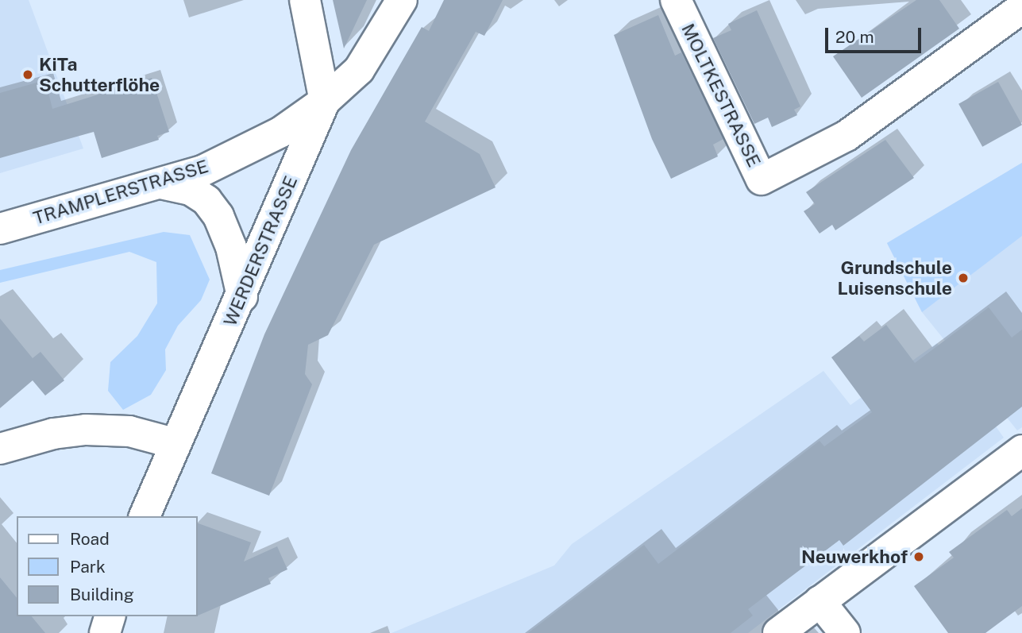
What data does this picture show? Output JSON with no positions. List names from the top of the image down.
{
  "streets": {
    "street": ["MOLTKESTRASSE", "TRAMPLERSTRASSE", "WERDERSTRASSE"]
  },
  "crossings": [
    ["TRAMPLERSTRASSE", "WERDERSTRASSE"]
  ],
  "places": ["KiTa Schutterflöhe", "Grundschule Luisenschule", "Neuwerkhof"],
  "legend": ["Road", "Park", "Building"],
  "scale_bar": "20 m"
}
